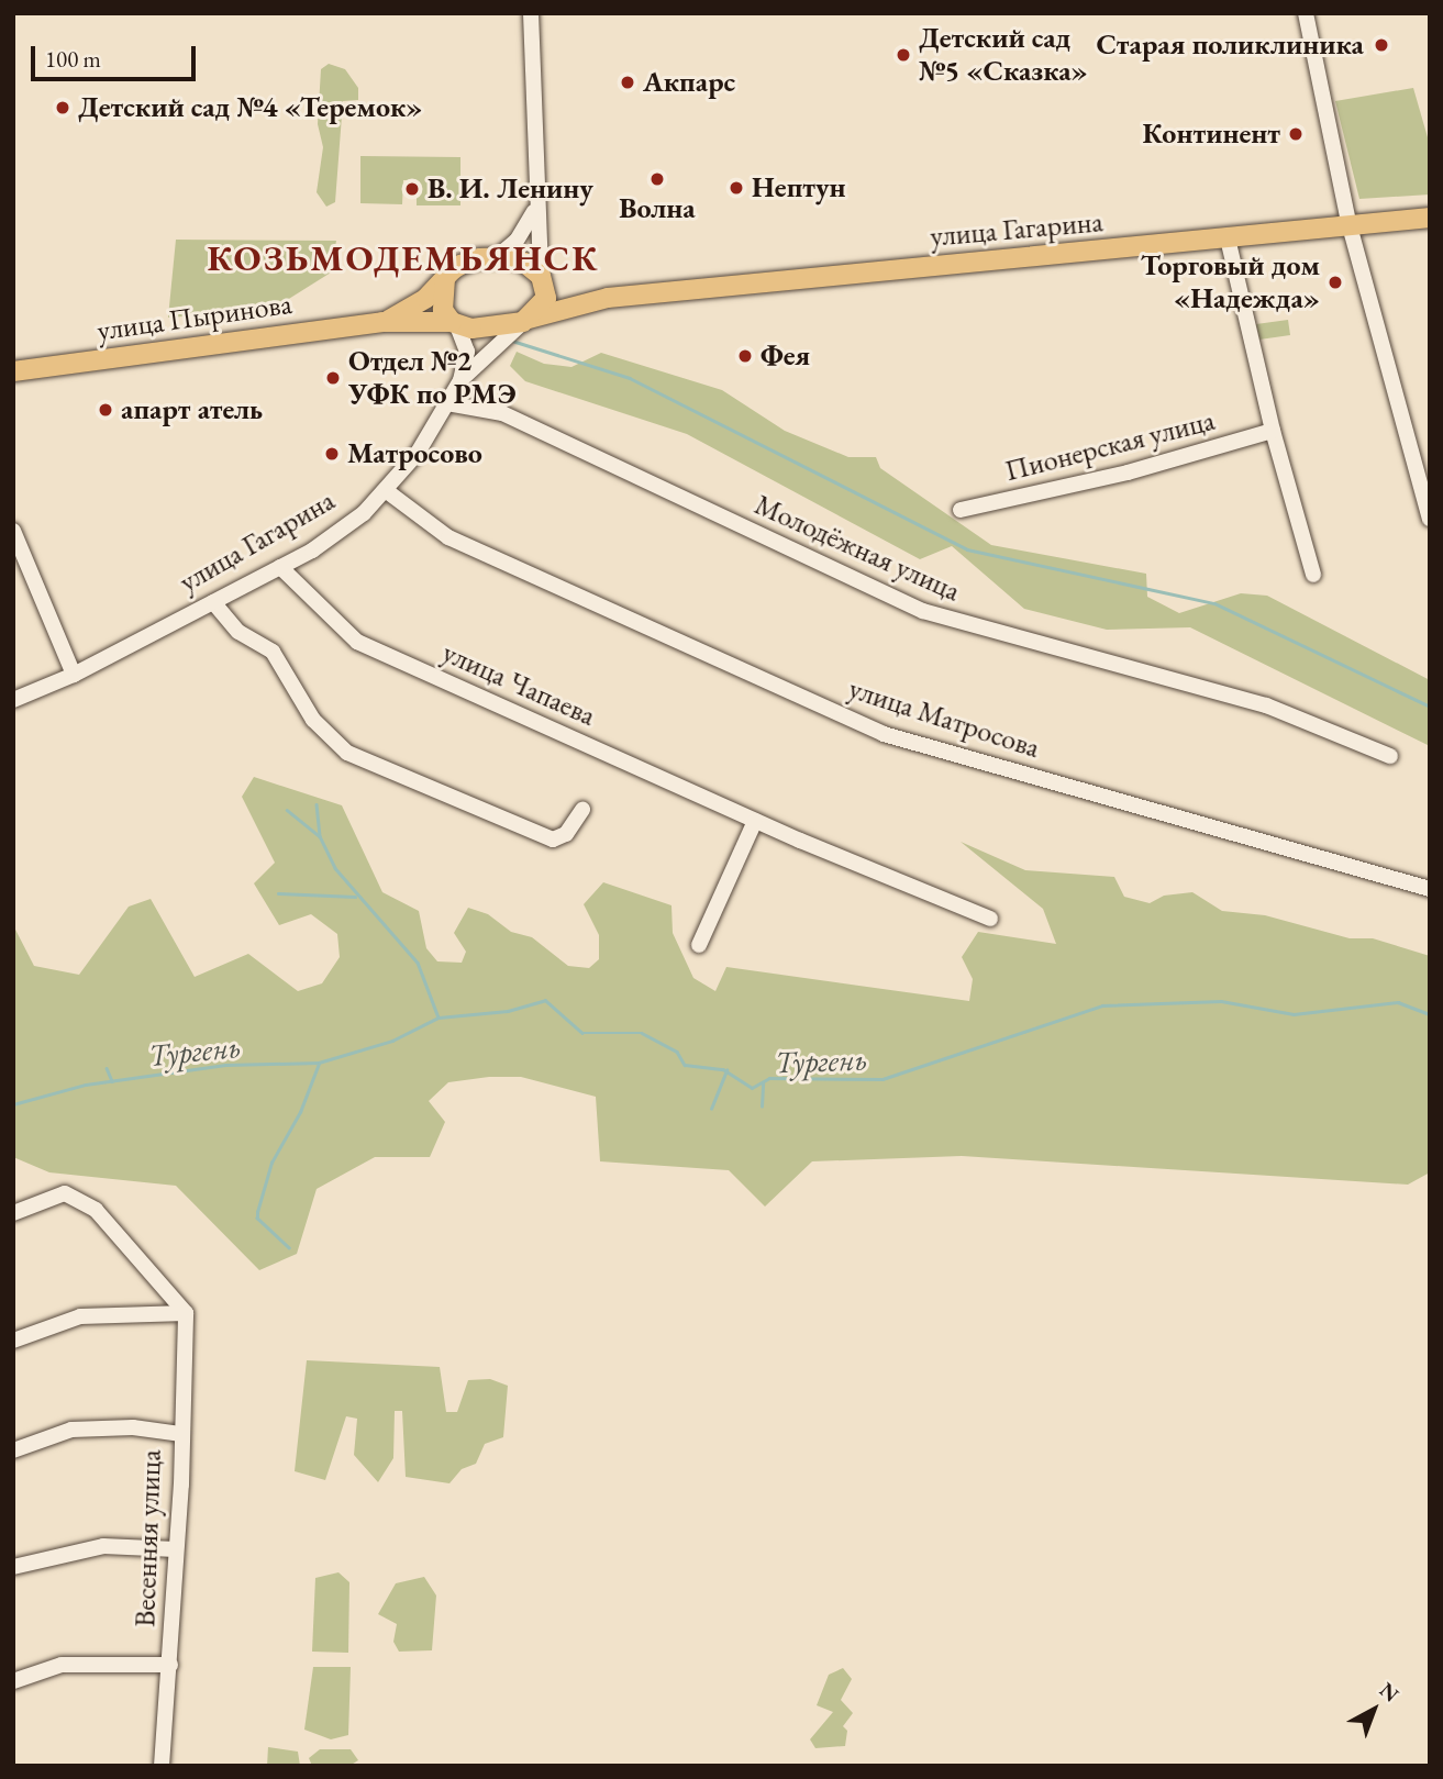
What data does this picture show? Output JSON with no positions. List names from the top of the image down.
{
  "streets": {
    "main road": ["улица Гагарина", "улица Пыринова"],
    "street": [
      "Пионерская улица",
      "Молодёжная улица",
      "улица Чапаева",
      "улица Матросова",
      "Весенняя улица"
    ]
  },
  "crossings": [
    ["улица Гагарина", "улица Пыринова"],
    ["улица Гагарина", "Молодёжная улица"],
    ["улица Гагарина", "улица Чапаева"],
    ["улица Гагарина", "улица Матросова"]
  ],
  "districts": ["КОЗЬМОДЕМЬЯНСК"],
  "water": ["Тургень"],
  "places": [
    "Старая поликлиника",
    "Детский сад №5 «Сказка»",
    "Акпарс",
    "Детский сад №4 «Теремок»",
    "Континент",
    "Волна",
    "Нептун",
    "В. И. Ленину",
    "Торговый дом «Надежда»",
    "Фея",
    "Отдел №2 УФК по РМЭ",
    "апарт атель",
    "Матросово"
  ],
  "scale_bar": "100 m",
  "north": "top right"
}
